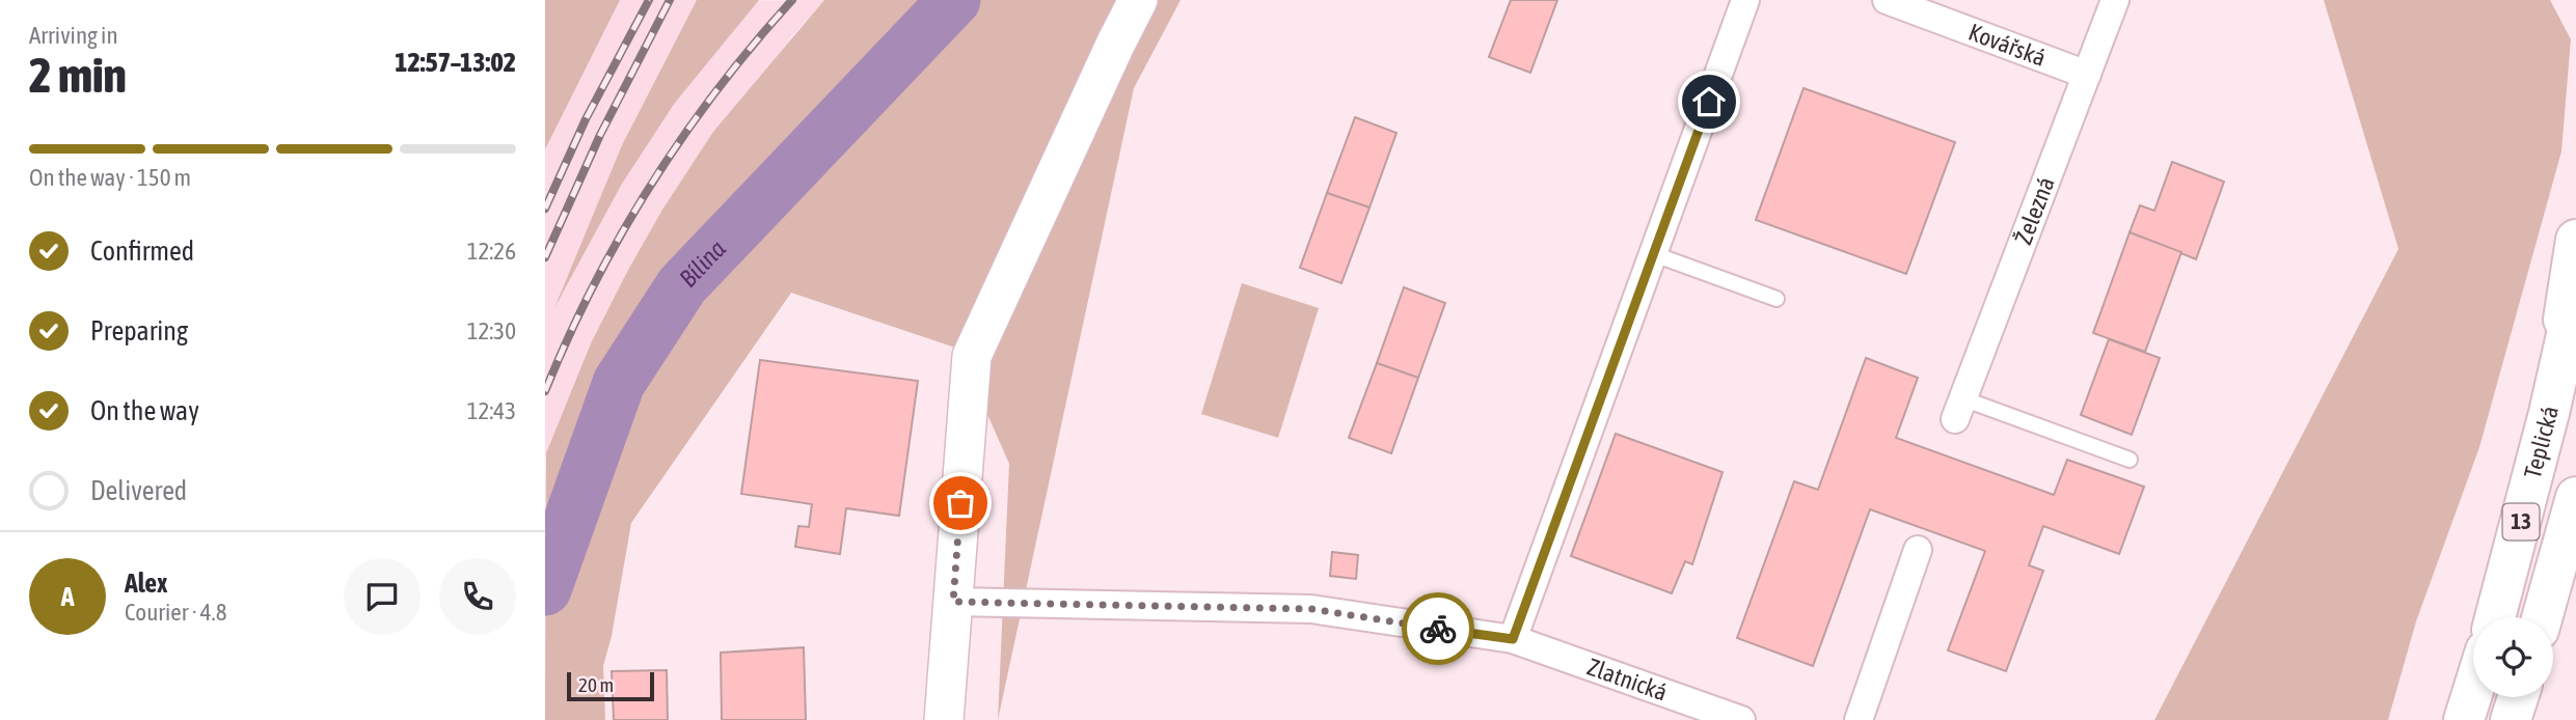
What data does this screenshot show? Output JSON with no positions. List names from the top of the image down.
{
  "streets": {
    "highway": ["Teplická", "13"],
    "street": ["Kovářská", "Železná", "Zlatnická"]
  },
  "crossings": [
    ["Kovářská", "Železná"]
  ],
  "water": ["Bílina"],
  "scale_bar": "20 m",
  "page": {
    "heading": ["2 min", "Arriving in", "12:57–13:02"],
    "panel": ["Alex", "Courier · 4.8"],
    "bar": "On the way · 150 m",
    "list": [
      ["Confirmed", "12:26"],
      ["Preparing", "12:30"],
      ["On the way", "12:43"],
      "Delivered"
    ],
    "round": "A",
    "scale": "20 m"
  }
}
